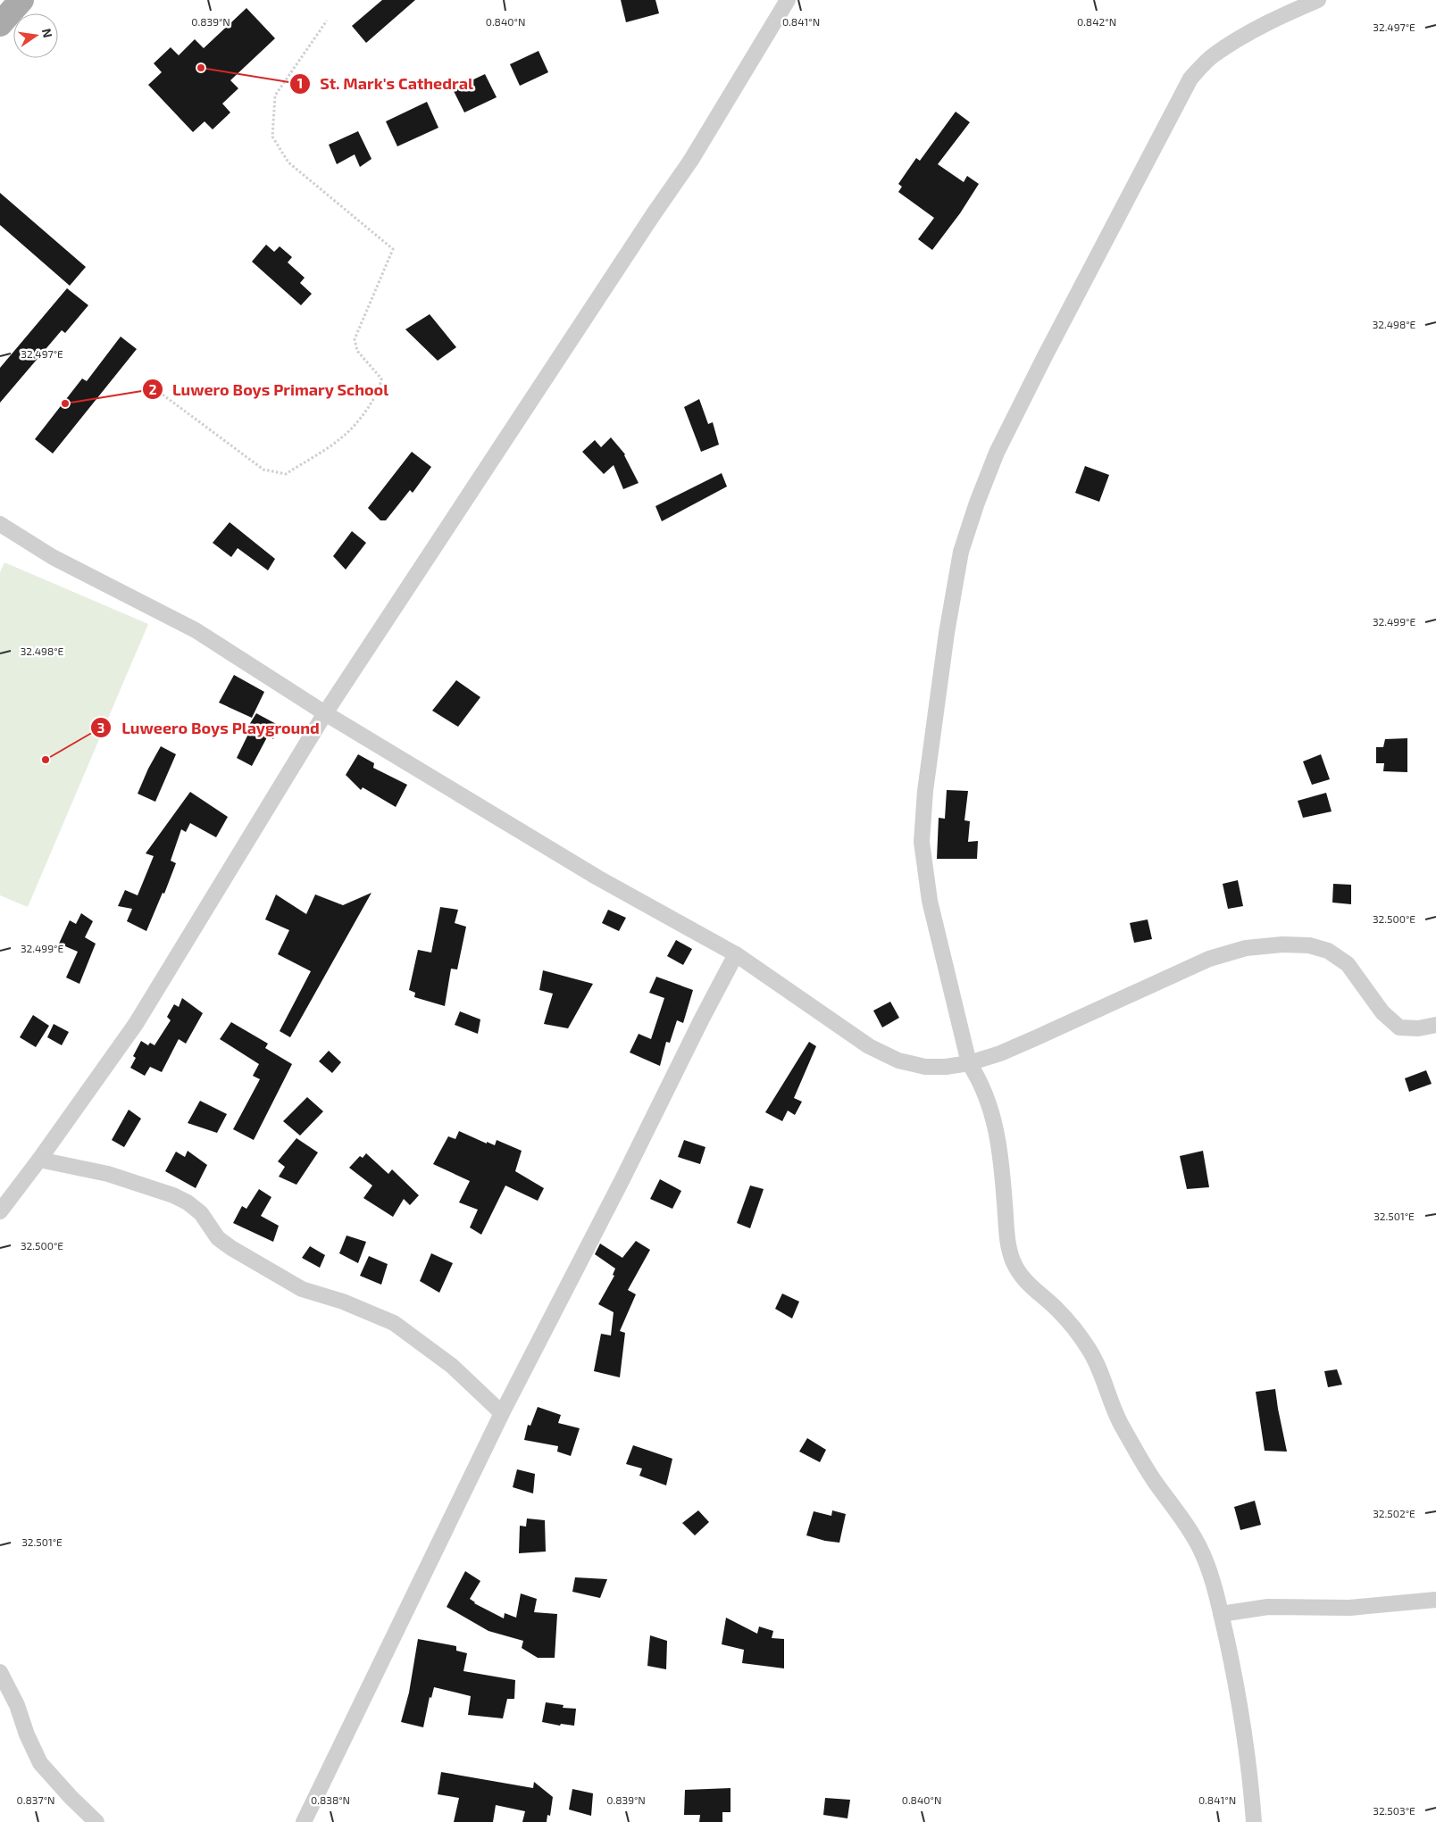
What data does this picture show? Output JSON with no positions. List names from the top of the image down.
{
  "places": ["St. Mark's Cathedral", "Luwero Boys Primary School", "Luweero Boys Playground"],
  "north": "right",
  "coordinates": [
    "0.839°N",
    "0.840°N",
    "0.841°N",
    "0.842°N",
    "32.497°E",
    "32.498°E",
    "32.499°E",
    "32.500°E",
    "32.501°E",
    "32.502°E",
    "0.837°N",
    "0.838°N",
    "32.503°E"
  ]
}
